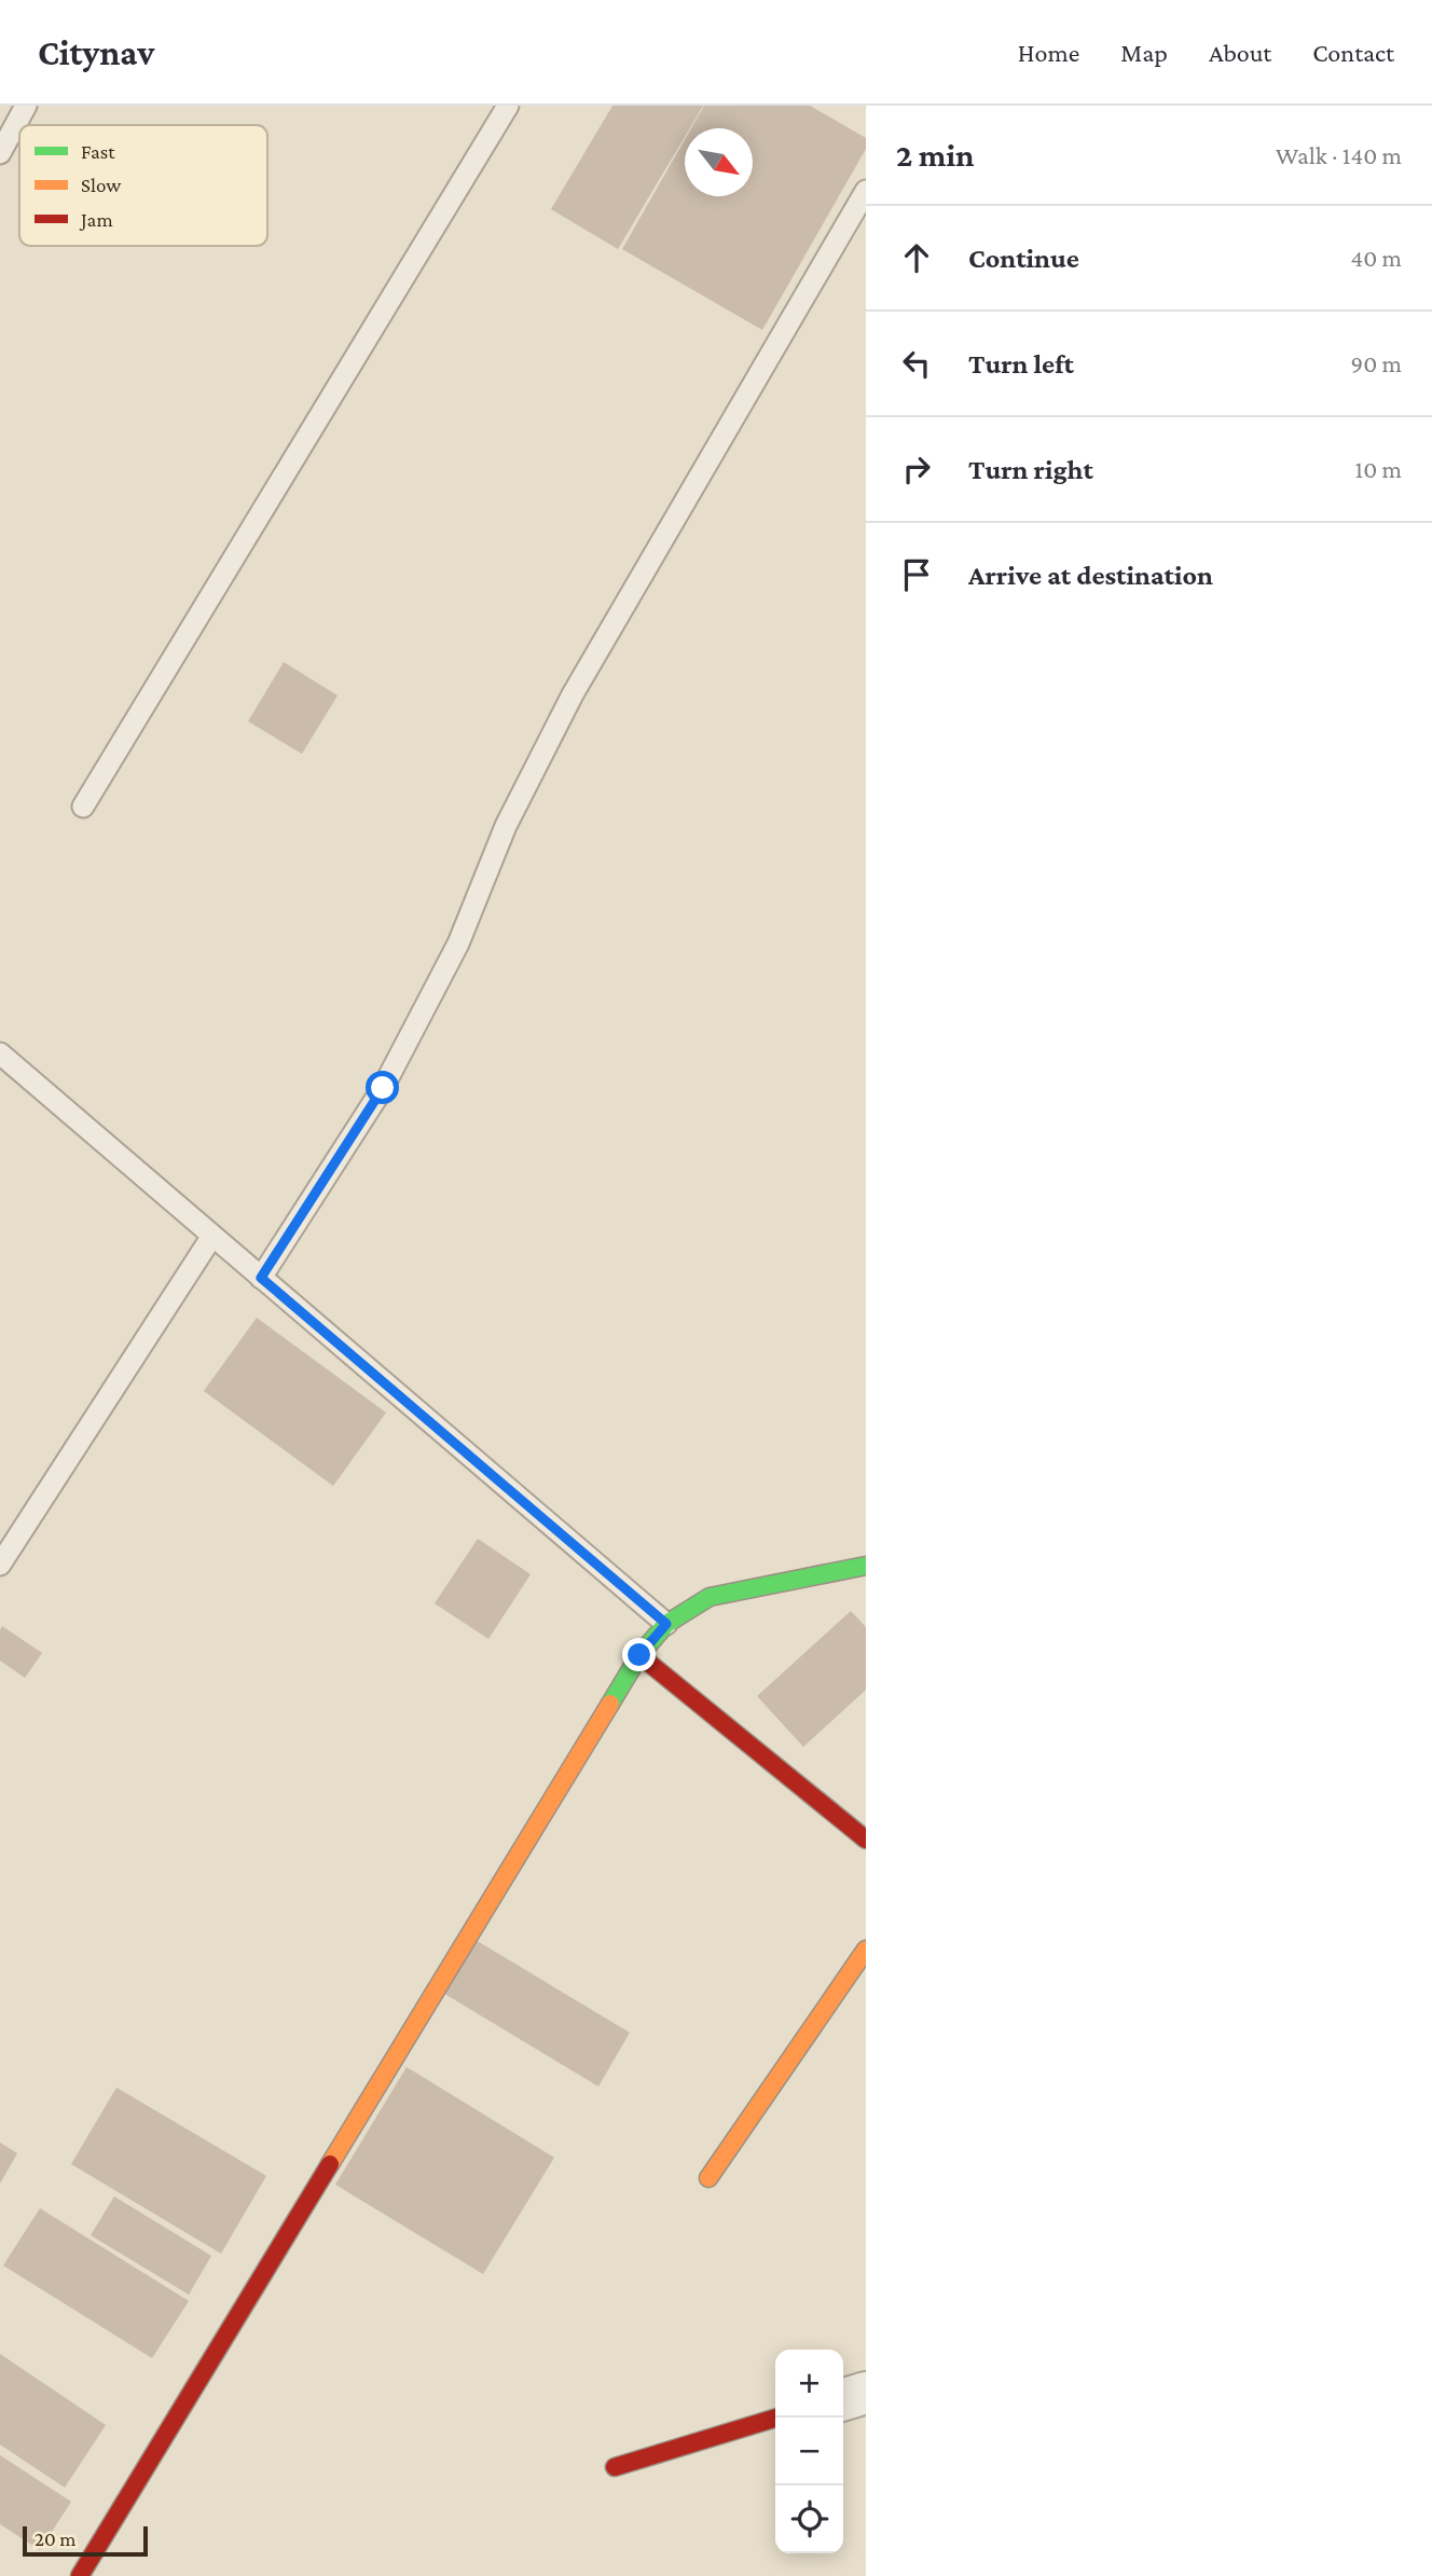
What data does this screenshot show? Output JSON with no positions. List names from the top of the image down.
{
  "legend": ["Fast", "Slow", "Jam"],
  "scale_bar": "20 m",
  "north": "bottom right",
  "page": {
    "header": "Citynav",
    "nav": [
      "Home",
      "Map",
      "About",
      "Contact"
    ],
    "heading": ["2 min", "Walk · 140 m"],
    "list": [
      ["Continue", "40 m"],
      ["Turn left", "90 m"],
      ["Turn right", "10 m"],
      "Arrive at destination"
    ],
    "map_buttons": ["+", "−"],
    "scale": "20 m"
  }
}
